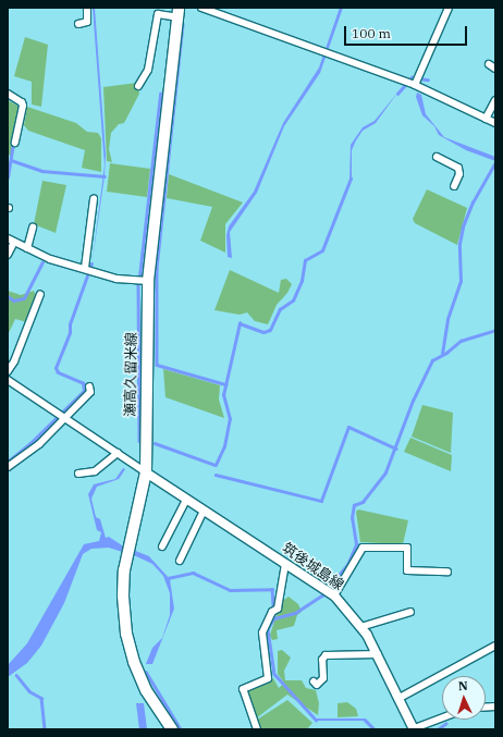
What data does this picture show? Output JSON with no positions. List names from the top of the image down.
{
  "streets": {
    "main road": ["瀬高久留米線"],
    "street": ["筑後城島線"]
  },
  "crossings": [
    ["瀬高久留米線", "筑後城島線"]
  ],
  "scale_bar": "100 m",
  "north": "top"
}
